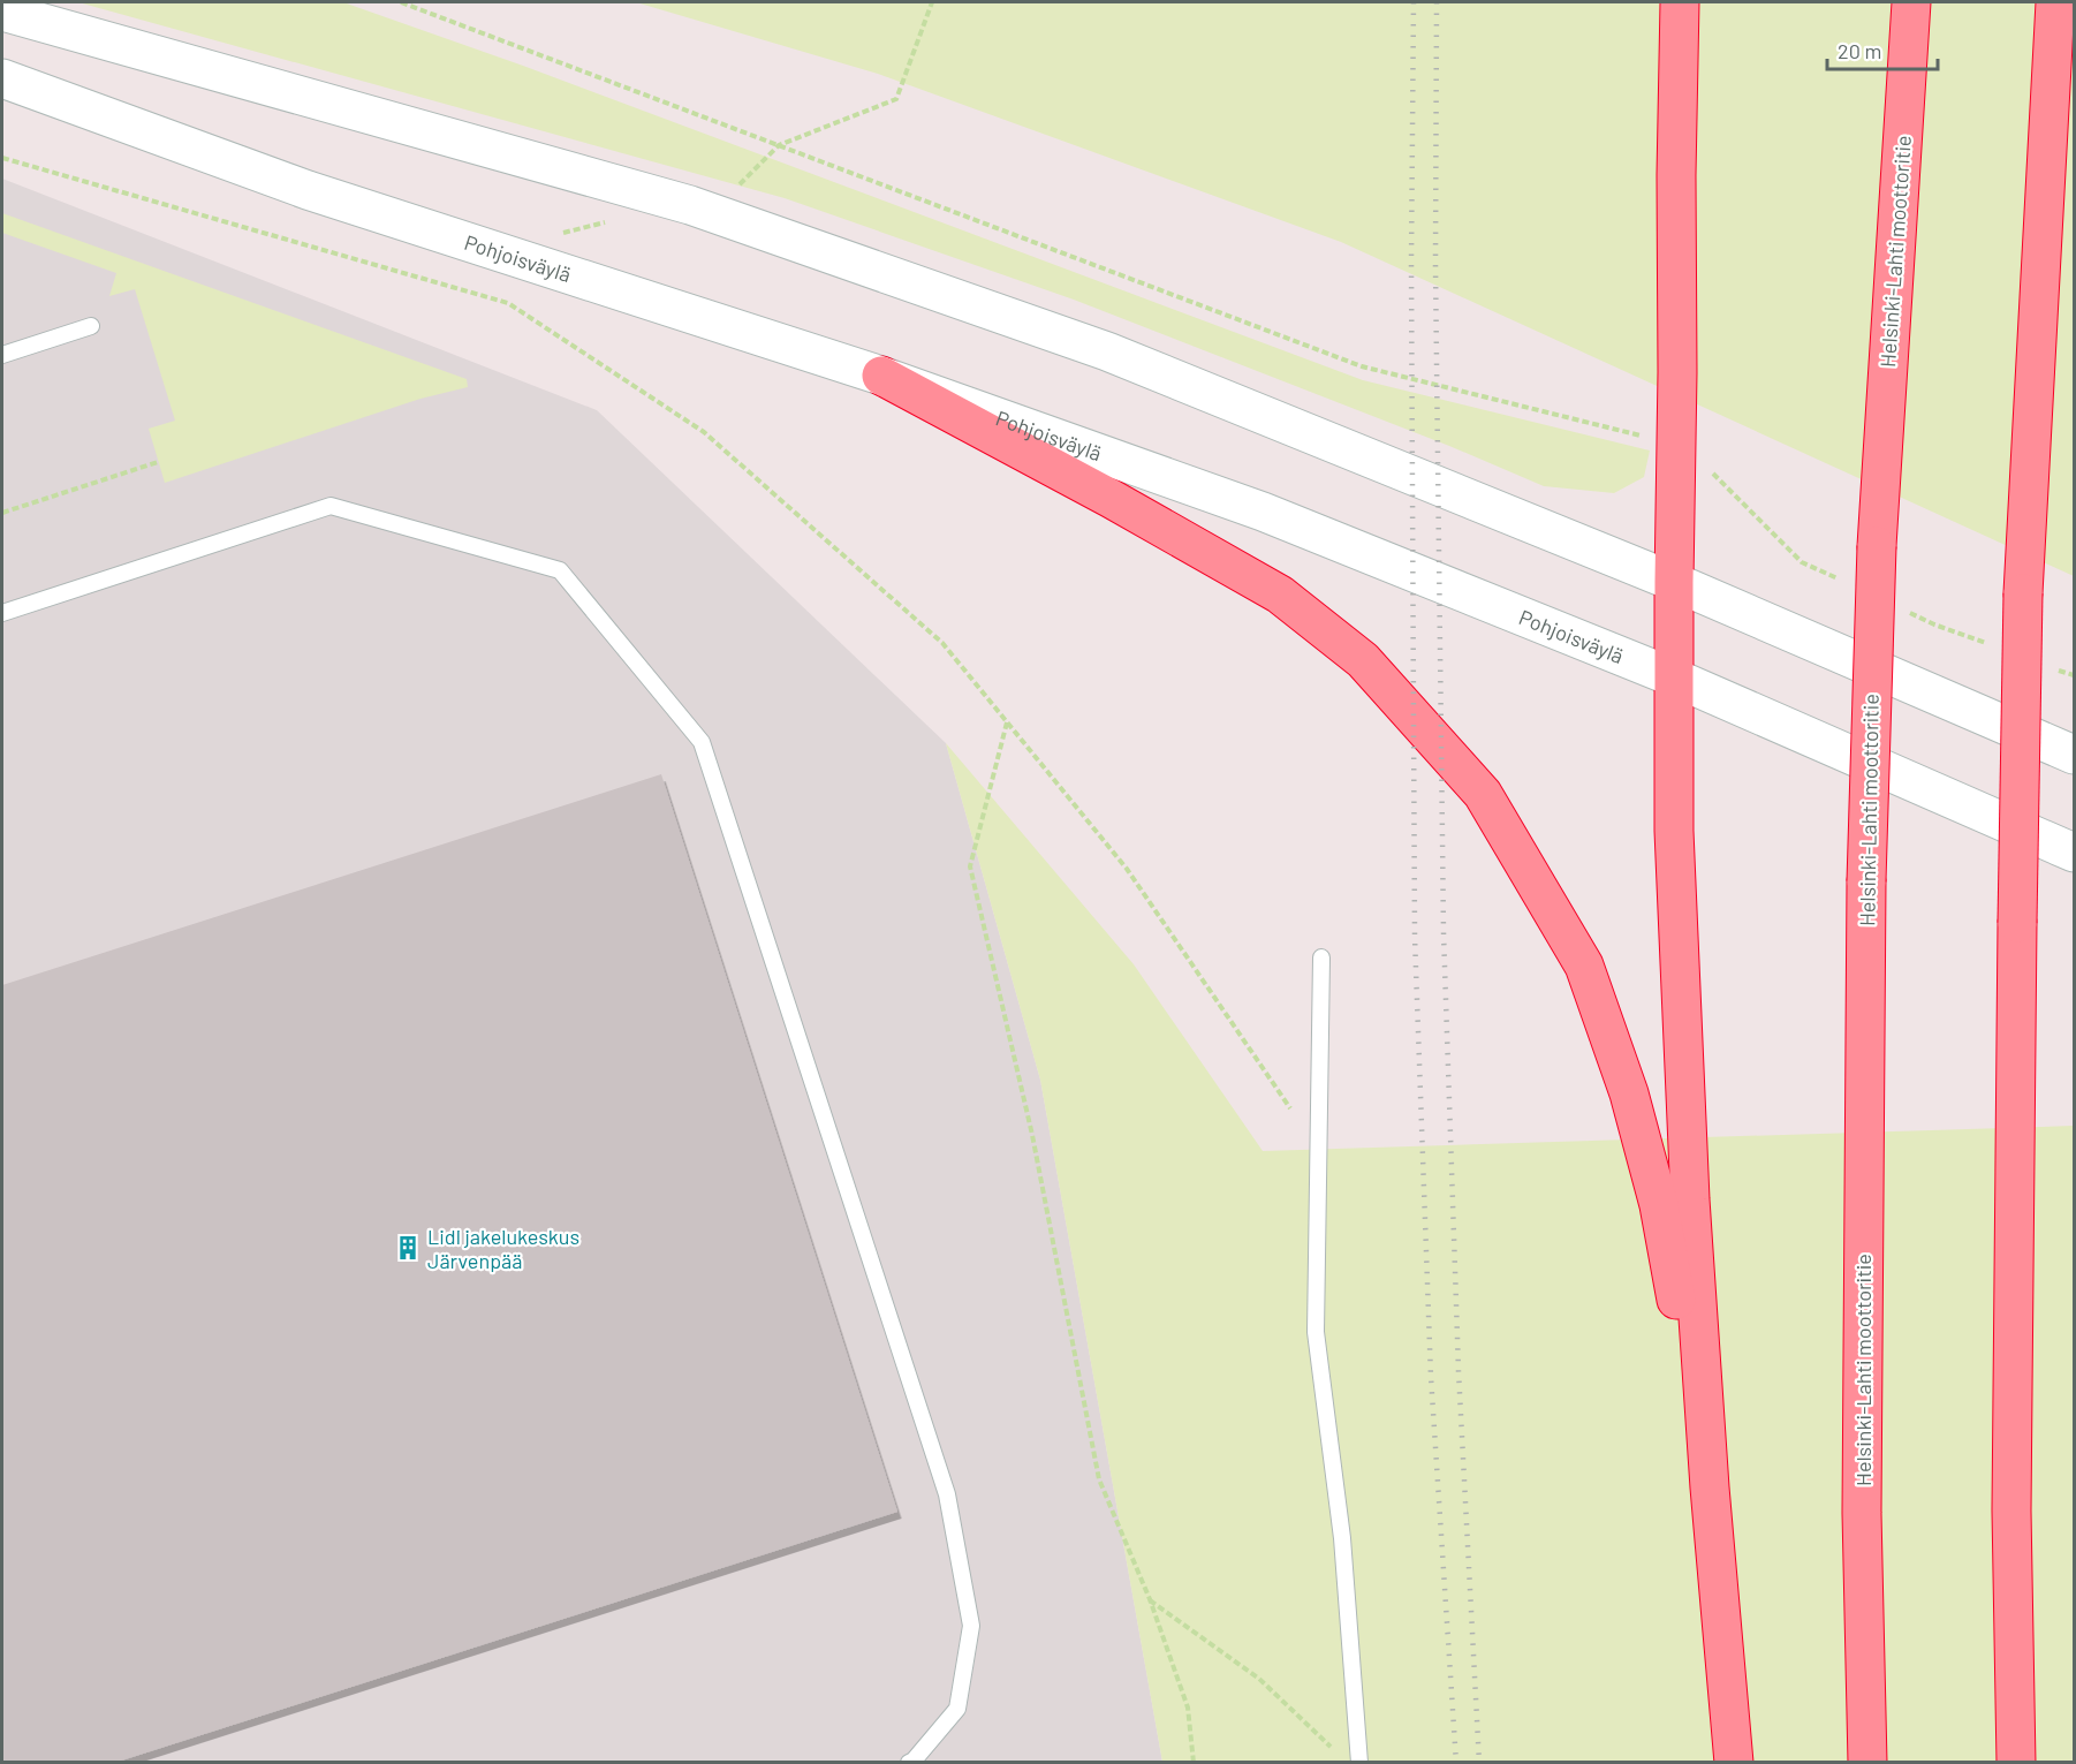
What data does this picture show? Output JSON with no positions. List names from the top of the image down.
{
  "streets": {
    "highway": ["Helsinki-Lahti moottoritie"],
    "main road": ["Pohjoisväylä"]
  },
  "places": {
    "building": ["Lidl jakelukeskus Järvenpää"]
  },
  "scale_bar": "20 m"
}
